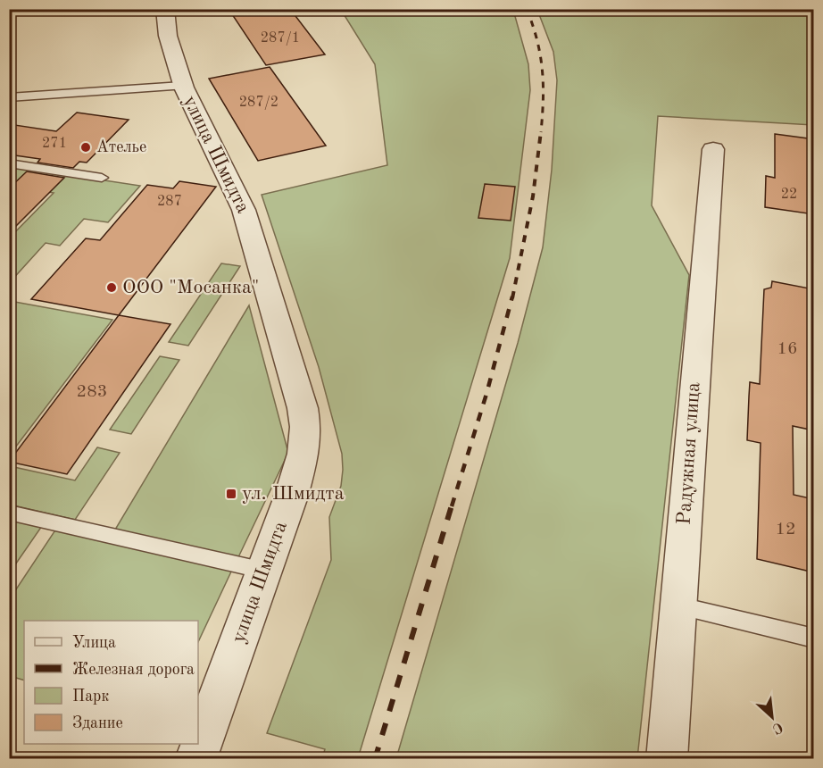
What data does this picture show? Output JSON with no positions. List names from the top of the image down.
{
  "streets": {
    "street": ["улица Шмидта", "Радужная улица"]
  },
  "places": {
    "other": ["Ателье", "ООО \"Мосанка\""],
    "transit": ["ул. Шмидта"]
  },
  "house_numbers": [
    "287/1",
    "287/2",
    "271",
    "22",
    "287",
    "16",
    "283",
    "12"
  ],
  "legend": [
    "Улица",
    "Железная дорога",
    "Парк",
    "Здание"
  ],
  "north": "bottom right"
}
